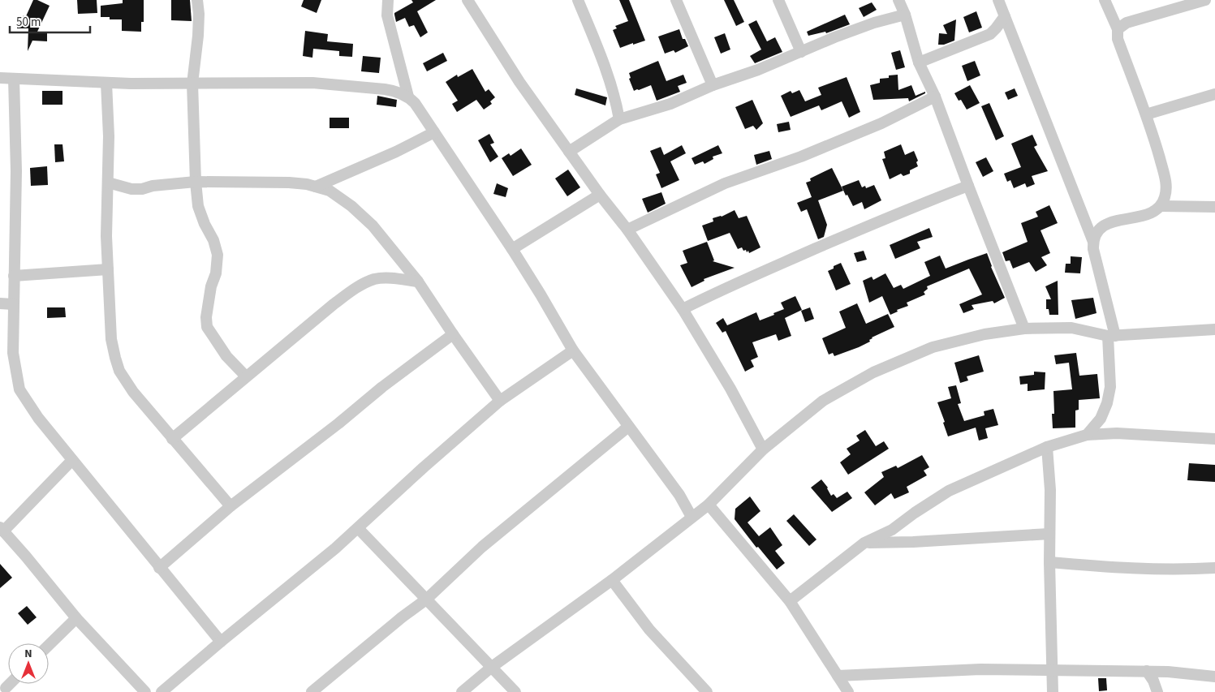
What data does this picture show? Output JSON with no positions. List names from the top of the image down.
{
  "scale_bar": "50 m",
  "north": "top"
}
